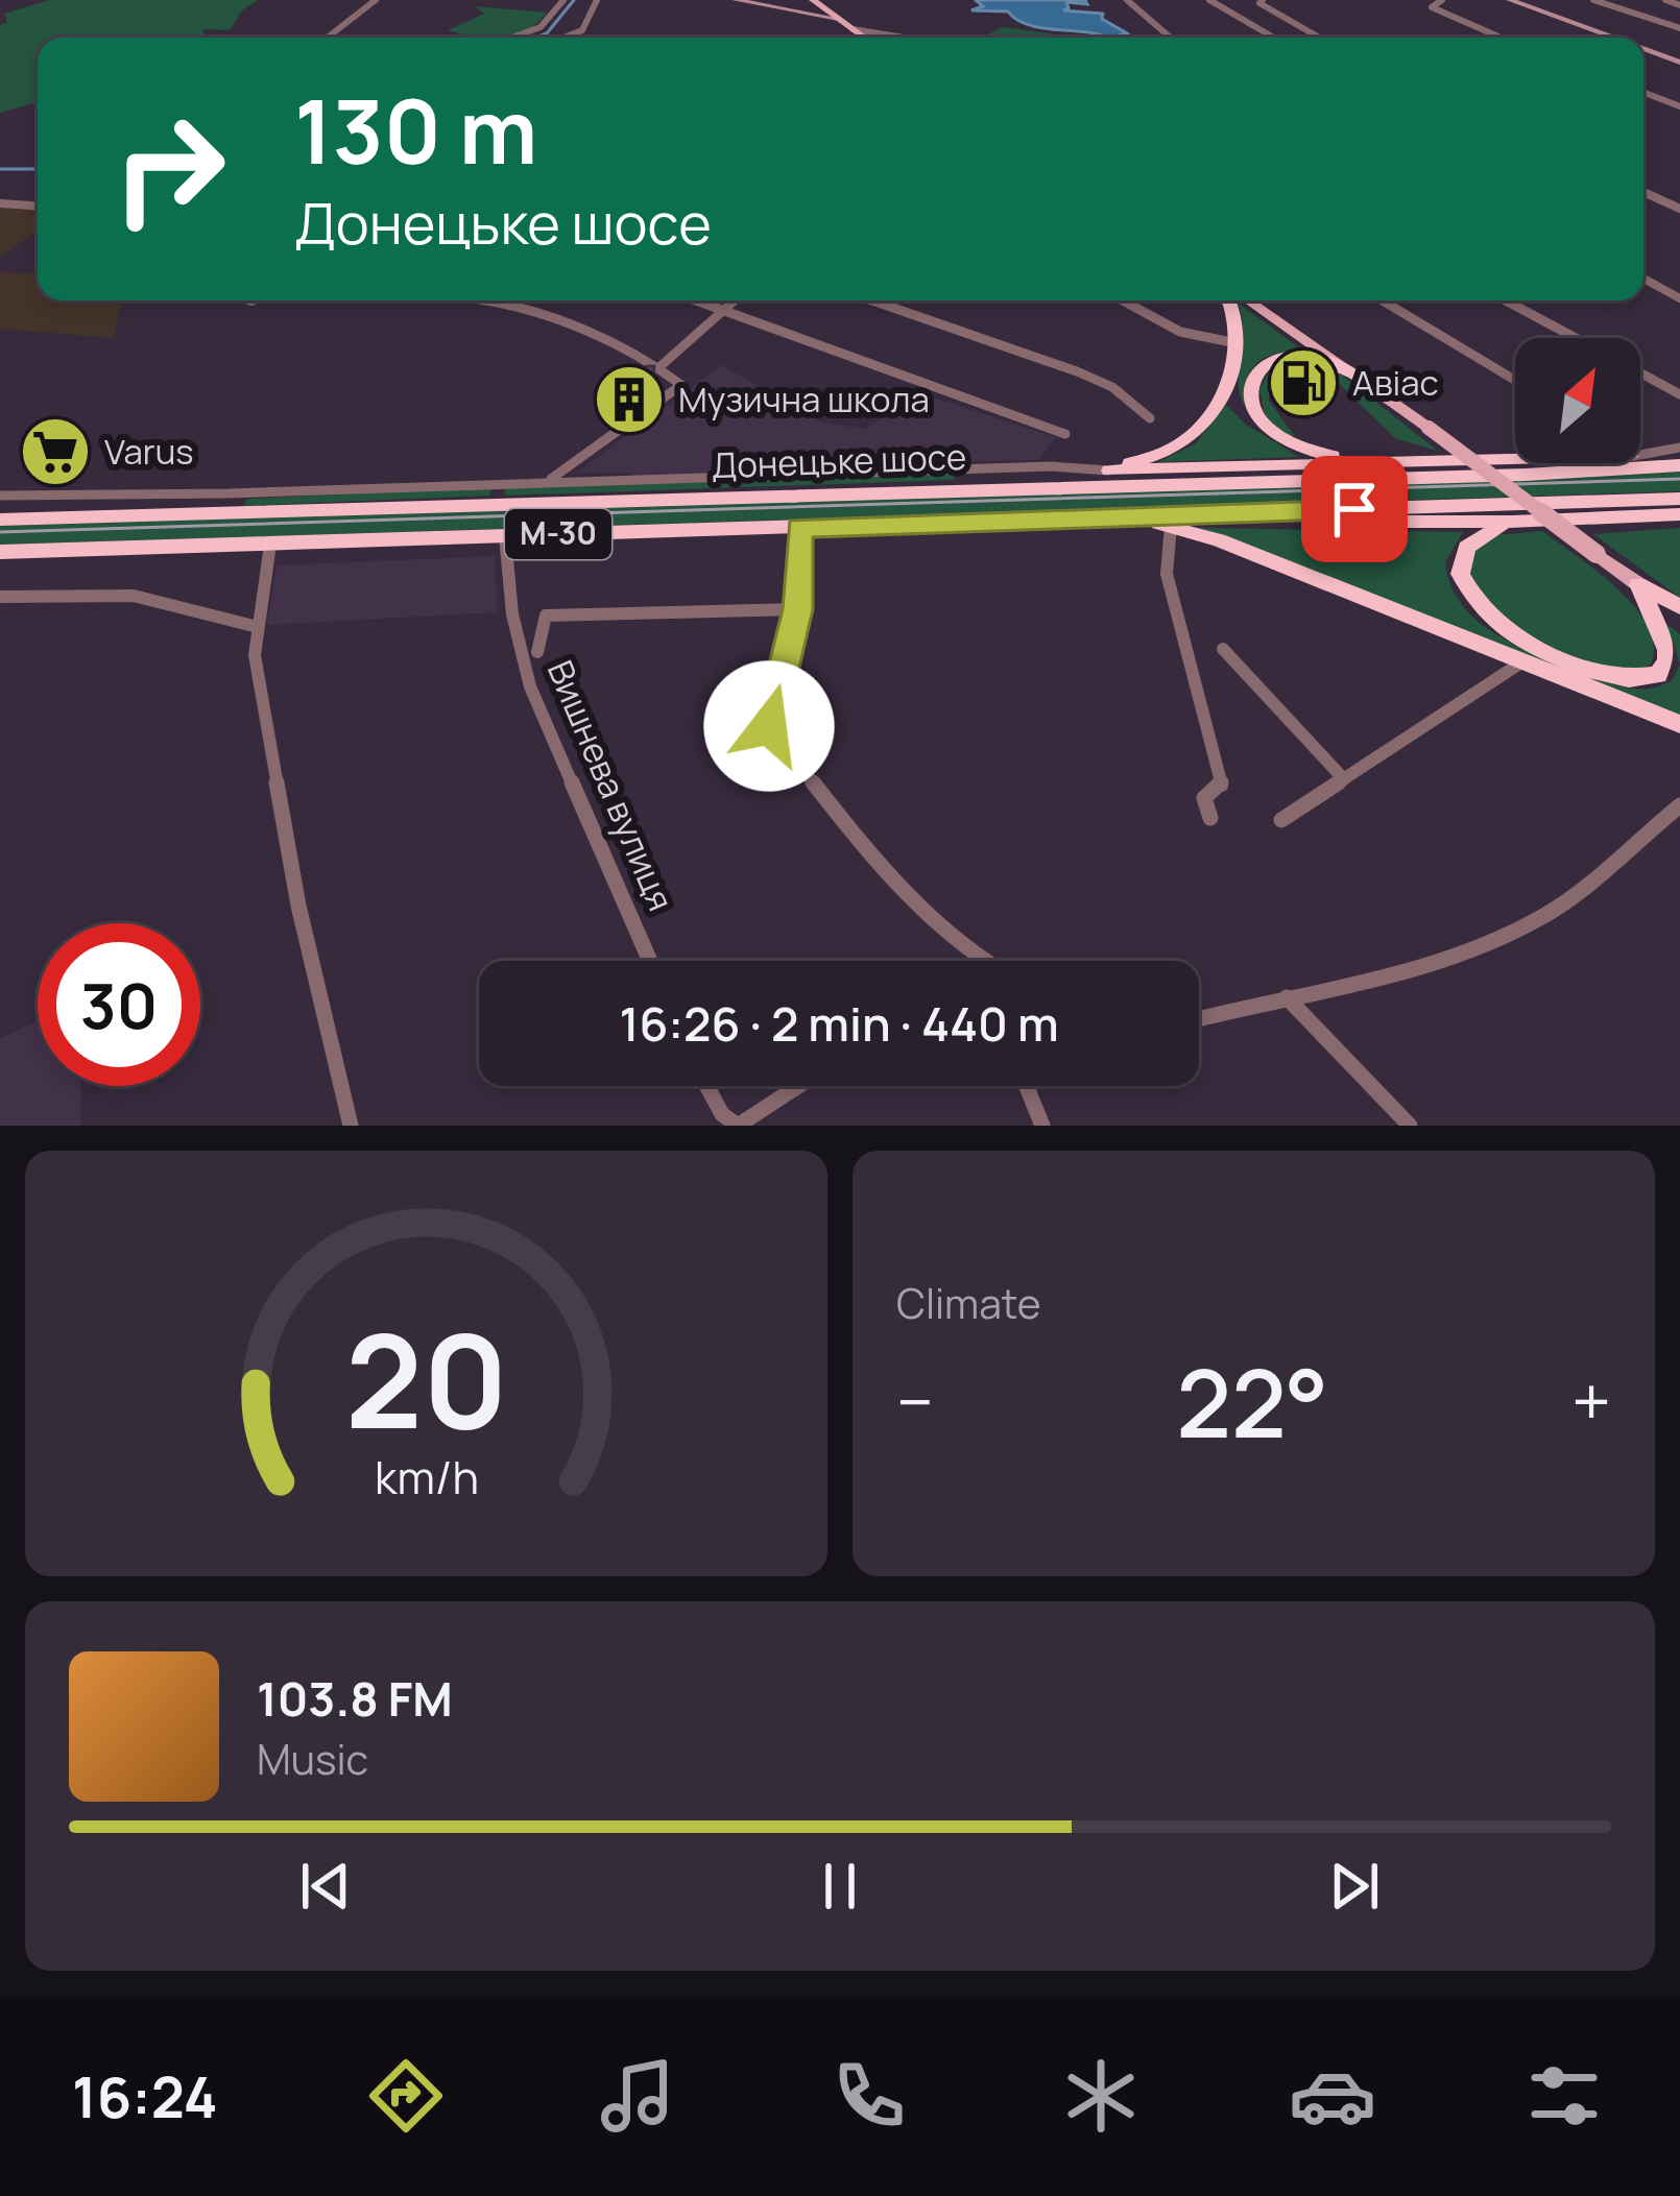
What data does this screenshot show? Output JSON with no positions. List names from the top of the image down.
{
  "streets": {
    "highway": ["Донецьке шосе", "М-30"],
    "street": ["Вишнева вулиця"]
  },
  "crossings": [
    ["Донецьке шосе", "Вишнева вулиця"]
  ],
  "places": {
    "fuel station": ["Авіас"],
    "building": ["Музична школа"],
    "supermarket": ["Varus"]
  },
  "north": "top right",
  "page": {
    "turn": ["130 m", "Донецьке шосе"],
    "limit": "30",
    "trip": "16:26 · 2 min · 440 m",
    "tile": "Climate",
    "heat": ["−", "22°", "+"],
    "song": ["103.8 FM", "Music"],
    "tabs": "16:24",
    "gauge": ["20", "km/h"]
  }
}
